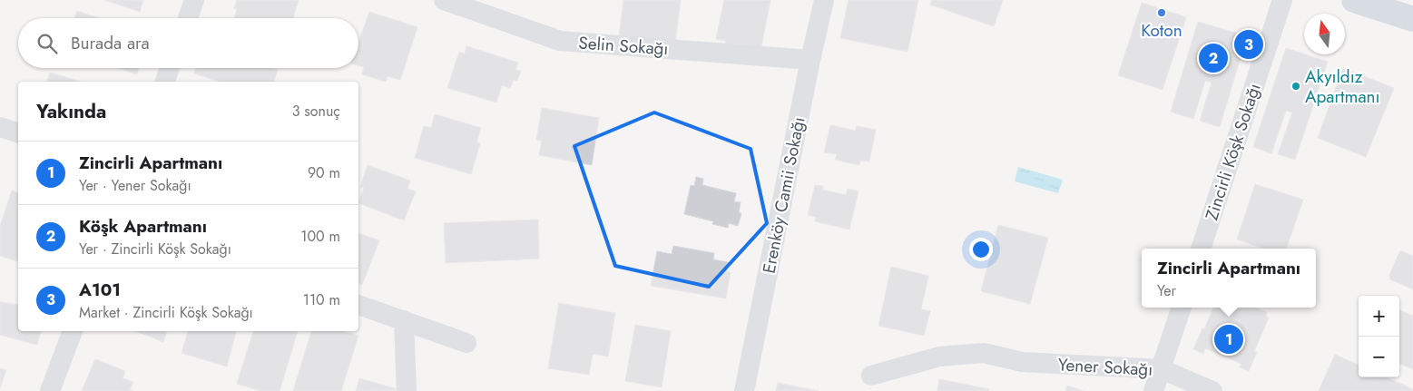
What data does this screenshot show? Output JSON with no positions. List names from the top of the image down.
{
  "streets": {
    "street": [
      "Selin Sokağı",
      "Zincirli Köşk Sokağı",
      "Erenköy Camii Sokağı",
      "Yener Sokağı"
    ]
  },
  "crossings": [
    ["Selin Sokağı", "Erenköy Camii Sokağı"]
  ],
  "places": ["Koton", "Akyıldız Apartmanı"],
  "north": "top",
  "page": {
    "search": "Burada ara",
    "pins": ["3", "2", "1"],
    "heading": ["Yakında", "3 sonuç"],
    "list": [
      {
        "mark": "1",
        "name": "Zincirli Apartmanı",
        "note": "Yer · Yener Sokağı",
        "value": "90 m"
      },
      {
        "mark": "2",
        "name": "Köşk Apartmanı",
        "note": "Yer · Zincirli Köşk Sokağı",
        "value": "100 m"
      },
      {
        "mark": "3",
        "name": "A101",
        "note": "Market · Zincirli Köşk Sokağı",
        "value": "110 m"
      }
    ],
    "popup": ["Zincirli Apartmanı", "Yer"],
    "map_buttons": ["+", "−"]
  }
}
